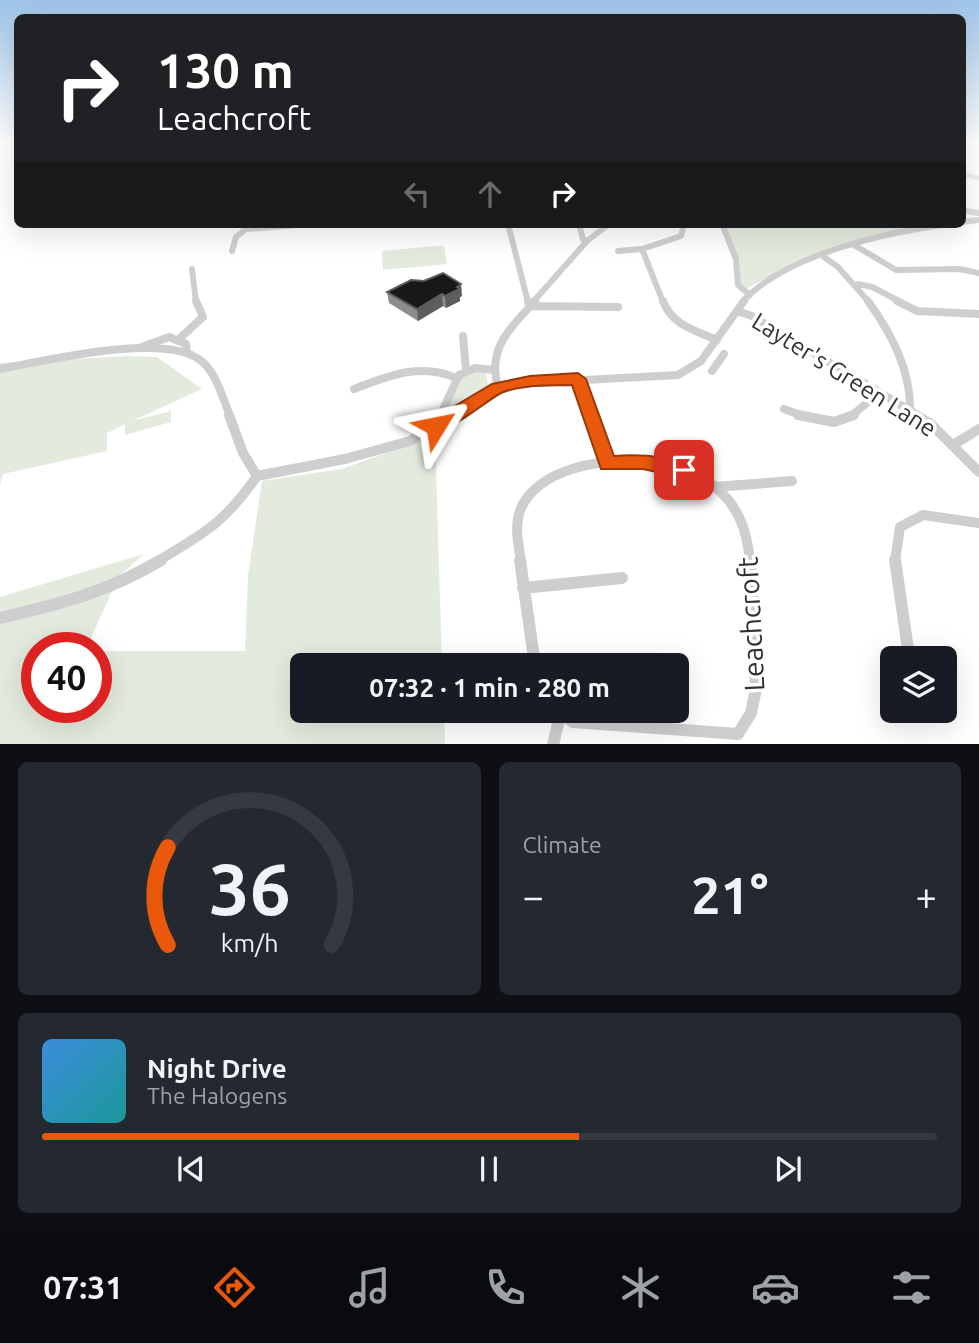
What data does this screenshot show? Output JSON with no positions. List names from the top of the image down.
{
  "streets": {
    "street": ["Layter's Green Lane", "Leachcroft"]
  },
  "page": {
    "turn": ["130 m", "Leachcroft"],
    "limit": "40",
    "trip": "07:32 · 1 min · 280 m",
    "tile": "Climate",
    "heat": ["−", "21°", "+"],
    "song": ["Night Drive", "The Halogens"],
    "tabs": "07:31",
    "gauge": ["36", "km/h"]
  }
}
